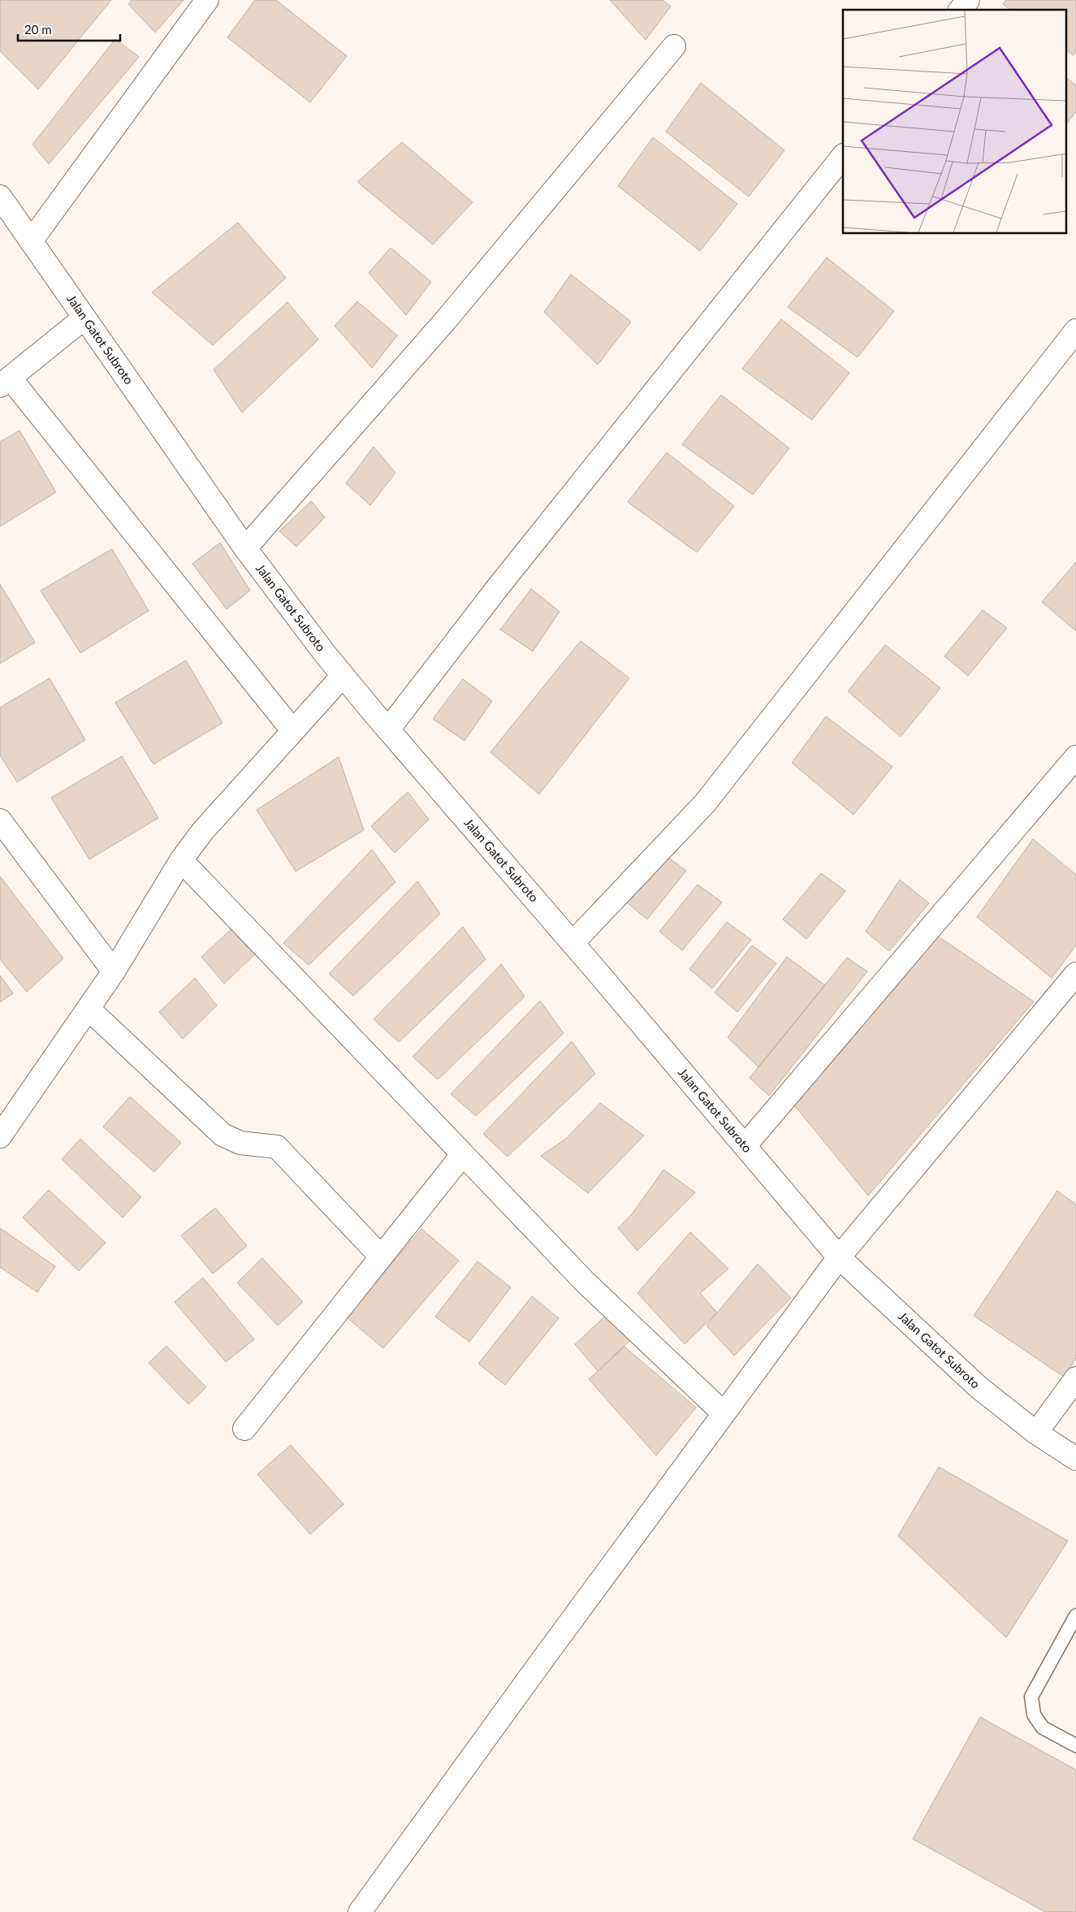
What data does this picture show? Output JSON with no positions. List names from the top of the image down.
{
  "streets": {
    "street": ["Jalan Gatot Subroto"]
  },
  "scale_bar": "20 m"
}
